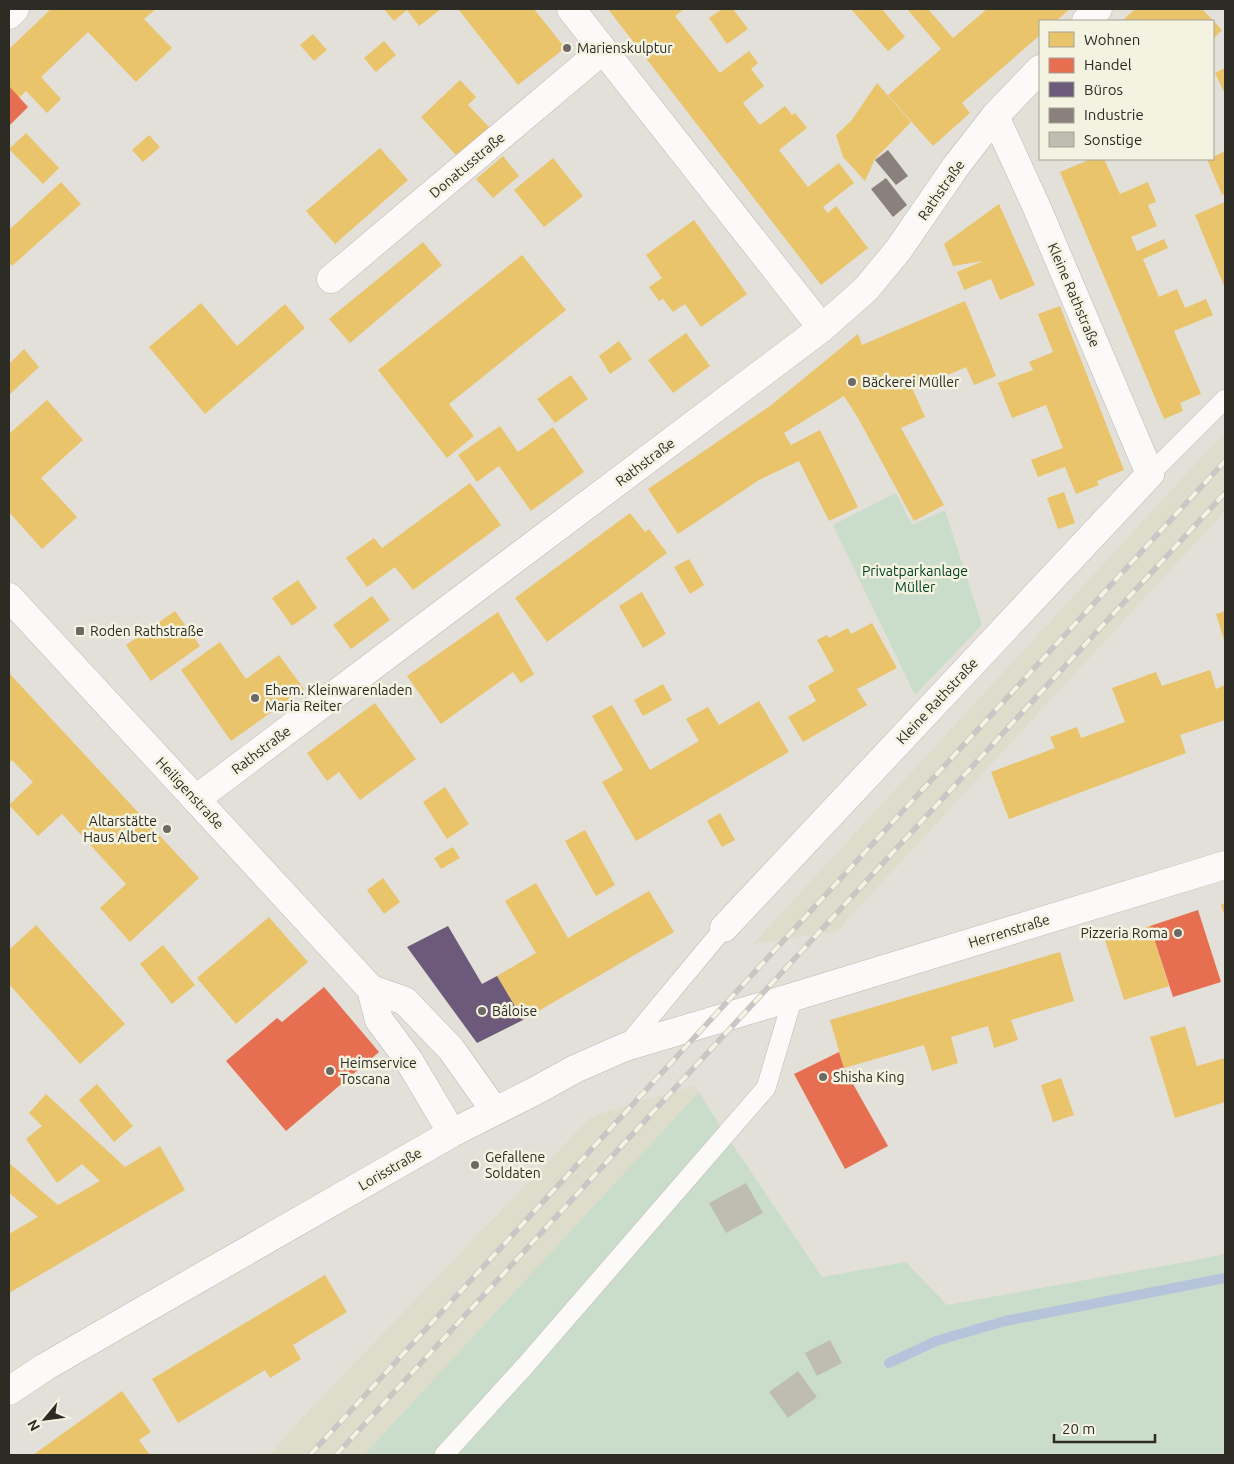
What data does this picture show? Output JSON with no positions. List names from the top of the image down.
{
  "streets": {
    "street": [
      "Donatusstraße",
      "Rathstraße",
      "Kleine Rathstraße",
      "Heiligenstraße",
      "Herrenstraße",
      "Lorisstraße"
    ]
  },
  "crossings": [
    ["Rathstraße", "Kleine Rathstraße"],
    ["Rathstraße", "Heiligenstraße"],
    ["Heiligenstraße", "Lorisstraße"],
    ["Herrenstraße", "Lorisstraße"]
  ],
  "parks": ["Privatparkanlage Müller"],
  "places": {
    "other": [
      "Marienskulptur",
      "Bäckerei Müller",
      "Ehem. Kleinwarenladen Maria Reiter",
      "Altarstätte Haus Albert",
      "Pizzeria Roma",
      "Bâloise",
      "Heimservice Toscana",
      "Shisha King",
      "Gefallene Soldaten"
    ],
    "transit": ["Roden Rathstraße"]
  },
  "legend": [
    "Wohnen",
    "Handel",
    "Büros",
    "Industrie",
    "Sonstige"
  ],
  "scale_bar": "20 m",
  "north": "bottom left"
}
